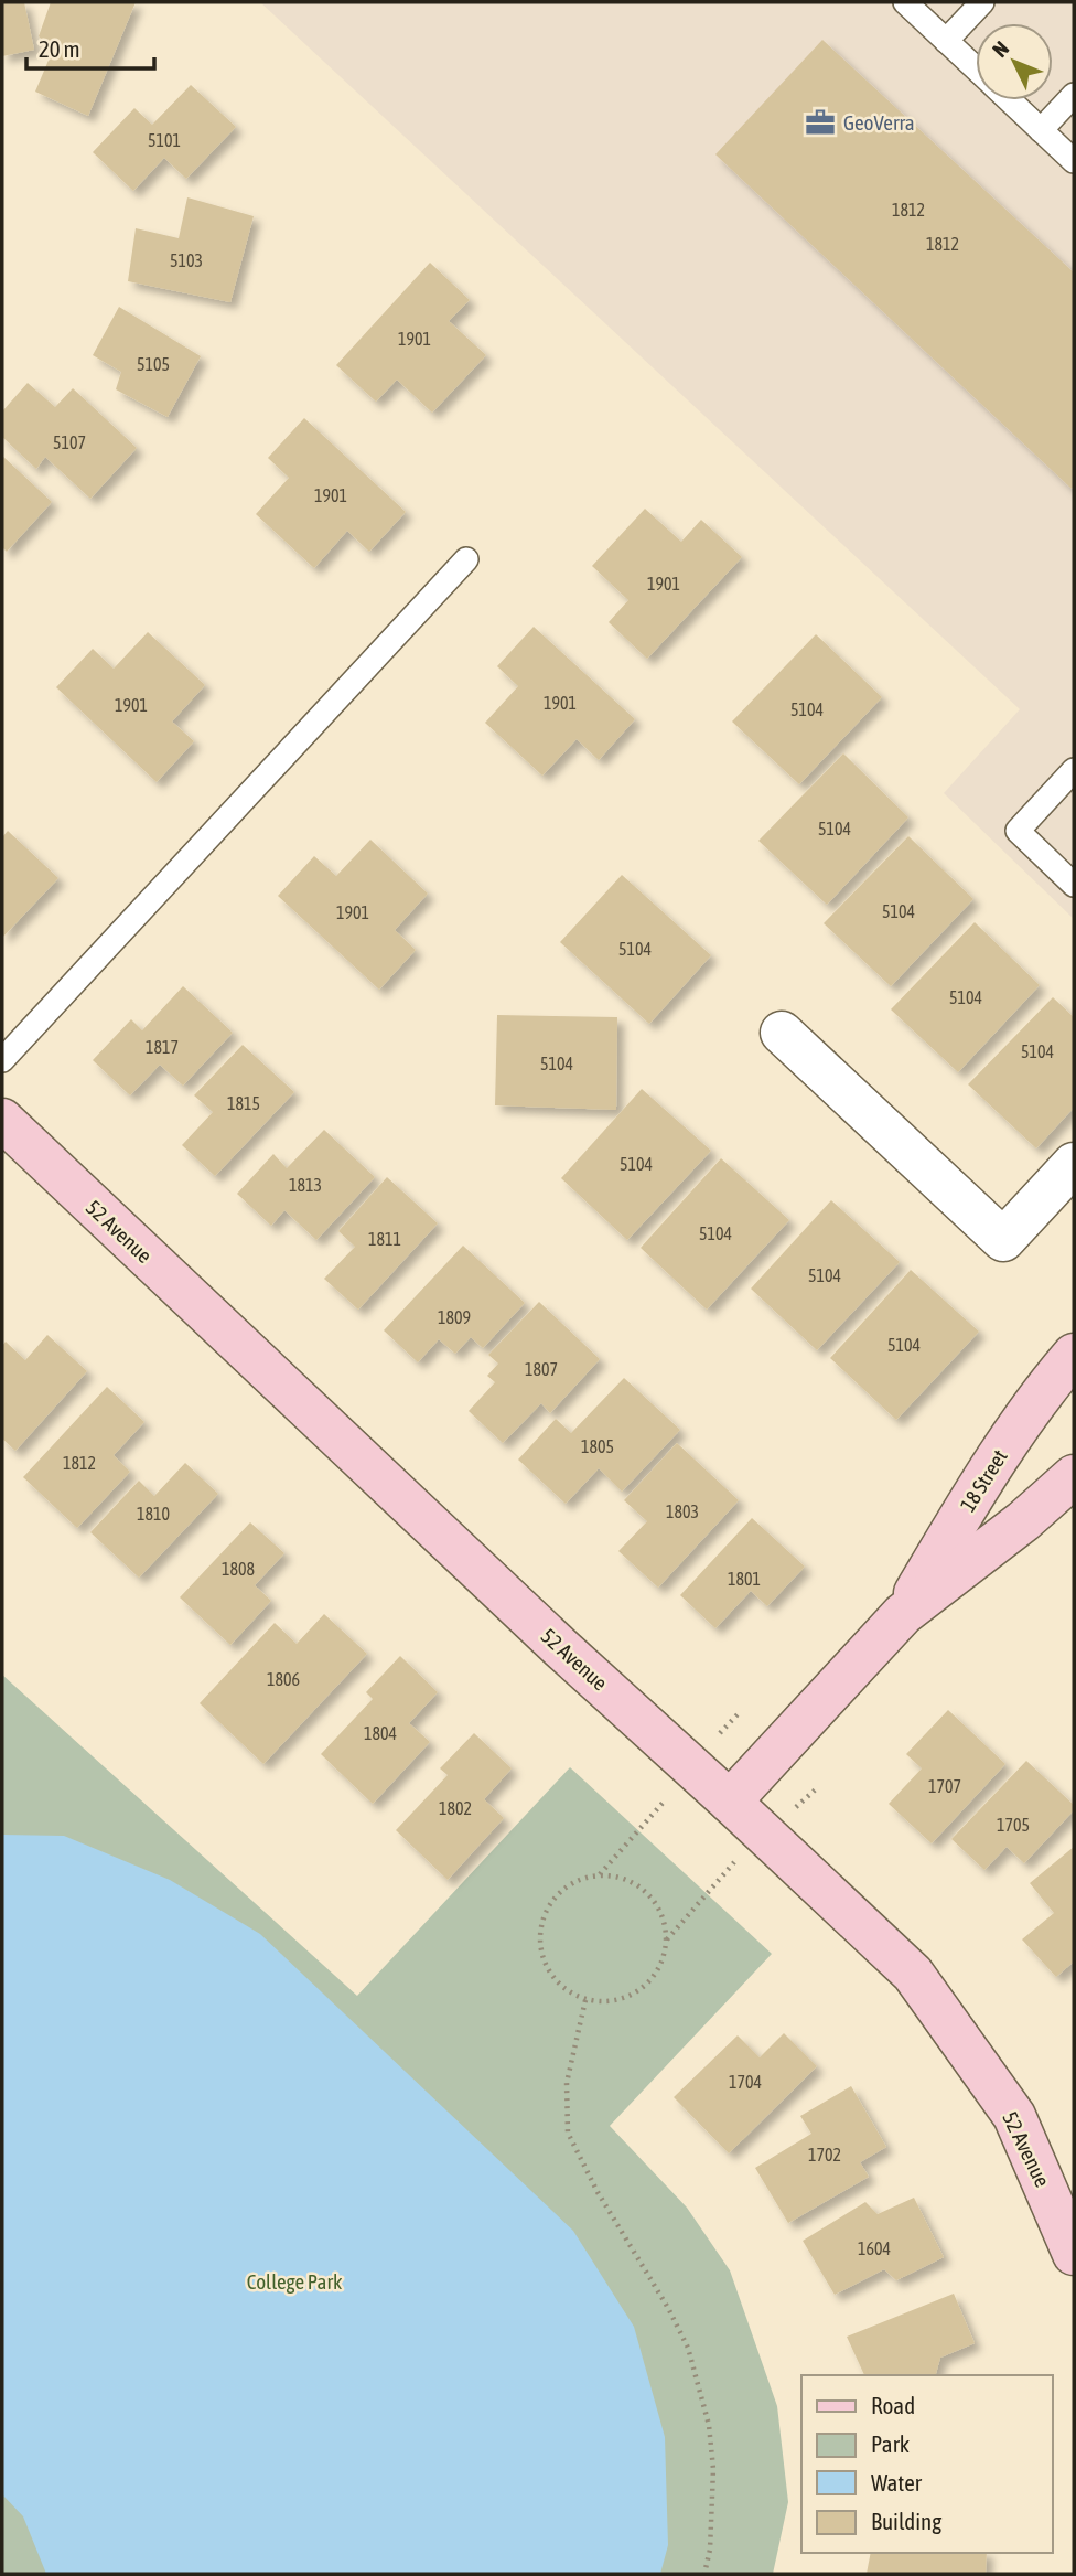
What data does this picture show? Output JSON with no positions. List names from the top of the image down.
{
  "streets": {
    "street": ["52 Avenue", "18 Street"]
  },
  "crossings": [
    ["52 Avenue", "18 Street"]
  ],
  "parks": ["College Park"],
  "places": {
    "office": ["GeoVerra"]
  },
  "house_numbers": [
    "5101",
    "1812",
    "1812",
    "5103",
    "1901",
    "5105",
    "5107",
    "1901",
    "1901",
    "1901",
    "1901",
    "5104",
    "5104",
    "5104",
    "1901",
    "5104",
    "5104",
    "1817",
    "5104",
    "5104",
    "1815",
    "5104",
    "1813",
    "5104",
    "1811",
    "5104",
    "1809",
    "5104",
    "1807",
    "1805",
    "1812",
    "1803",
    "1810",
    "1808",
    "1801",
    "1806",
    "1804",
    "1707",
    "1802",
    "1705",
    "1704",
    "1702",
    "1604"
  ],
  "legend": [
    "Road",
    "Park",
    "Water",
    "Building"
  ],
  "scale_bar": "20 m",
  "north": "top left"
}
